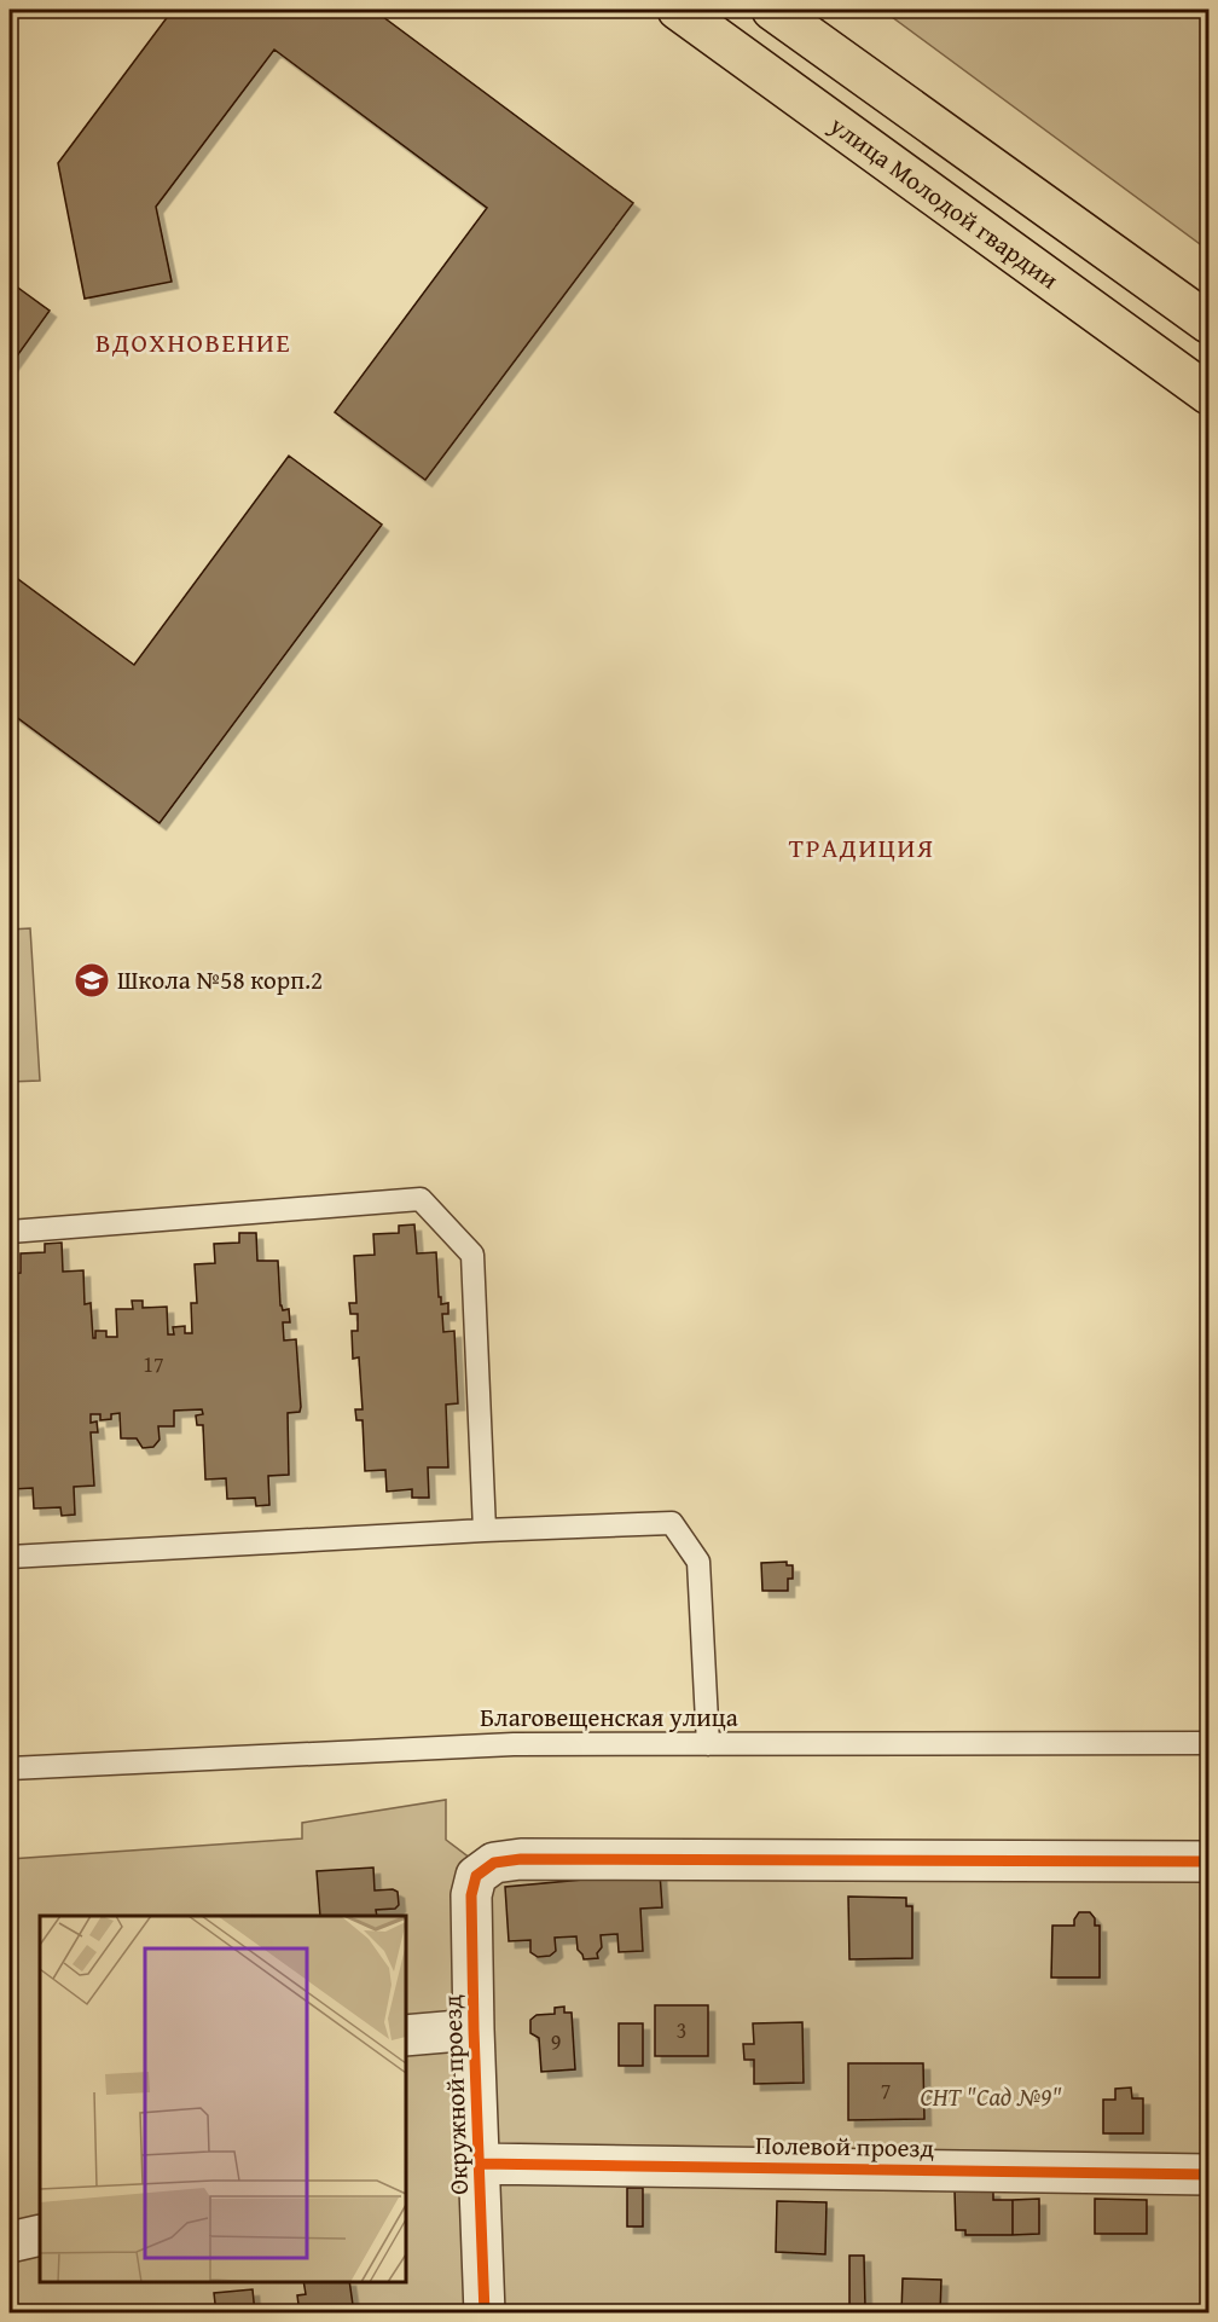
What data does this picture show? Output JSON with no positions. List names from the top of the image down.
{
  "streets": {
    "main road": ["улица Молодой гвардии"],
    "street": ["Окружной проезд", "Полевой проезд"],
    "lane": ["Благовещенская улица"]
  },
  "crossings": [
    ["Окружной проезд", "Полевой проезд"]
  ],
  "districts": ["ВДОХНОВЕНИЕ", "ТРАДИЦИЯ"],
  "parks": ["СНТ \"Сад №9\""],
  "places": {
    "school or university": ["Школа №58 корп.2"]
  },
  "house_numbers": [
    "17",
    "3",
    "9",
    "7"
  ]
}
